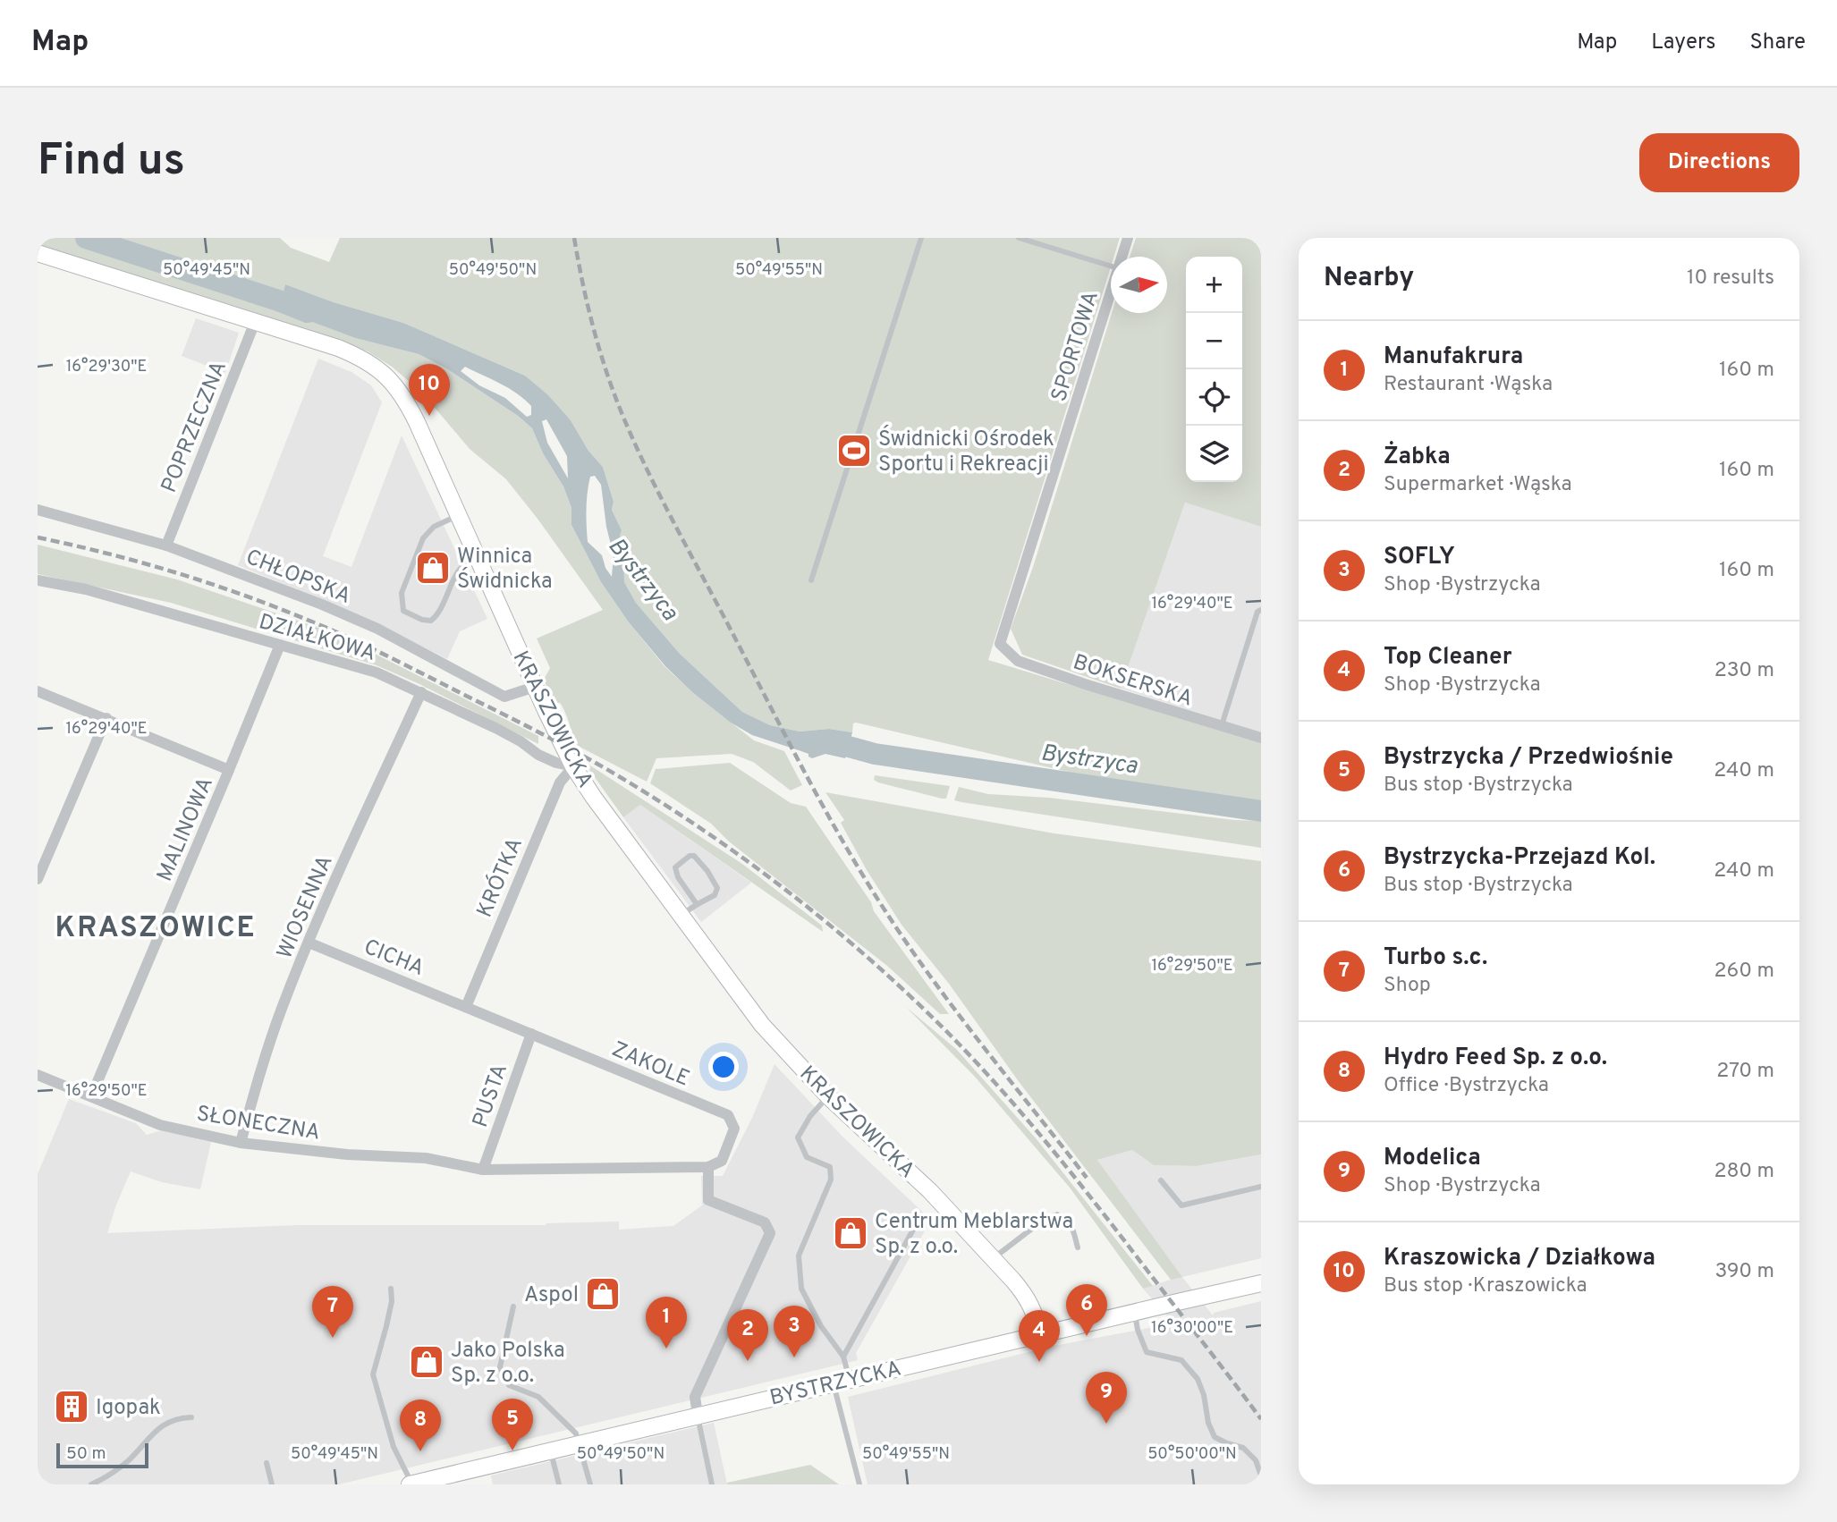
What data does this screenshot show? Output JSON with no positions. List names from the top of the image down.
{
  "streets": {
    "street": [
      "SPORTOWA",
      "POPRZECZNA",
      "CHŁOPSKA",
      "DZIAŁKOWA",
      "BOKSERSKA",
      "KRASZOWICKA",
      "MALINOWA",
      "KRÓTKA",
      "WIOSENNA",
      "CICHA",
      "ZAKOLE",
      "PUSTA",
      "SŁONECZNA",
      "BYSTRZYCKA"
    ]
  },
  "crossings": [
    ["SPORTOWA", "BOKSERSKA"],
    ["POPRZECZNA", "CHŁOPSKA"],
    ["POPRZECZNA", "KRASZOWICKA"],
    ["CHŁOPSKA", "KRASZOWICKA"],
    ["DZIAŁKOWA", "KRASZOWICKA"],
    ["DZIAŁKOWA", "MALINOWA"],
    ["DZIAŁKOWA", "KRÓTKA"],
    ["DZIAŁKOWA", "WIOSENNA"],
    ["KRASZOWICKA", "KRÓTKA"],
    ["KRASZOWICKA", "BYSTRZYCKA"],
    ["MALINOWA", "SŁONECZNA"],
    ["KRÓTKA", "CICHA"],
    ["KRÓTKA", "ZAKOLE"],
    ["WIOSENNA", "CICHA"],
    ["WIOSENNA", "SŁONECZNA"],
    ["CICHA", "ZAKOLE"],
    ["ZAKOLE", "PUSTA"],
    ["PUSTA", "SŁONECZNA"]
  ],
  "districts": ["KRASZOWICE"],
  "water": ["Bystrzyca"],
  "places": {
    "sports": ["Świdnicki Ośrodek Sportu i Rekreacji"],
    "shop": [
      "Winnica Świdnicka",
      "Centrum Meblarstwa Sp. z o.o.",
      "Aspol",
      "Jako Polska Sp. z o.o."
    ],
    "building": ["Igopak"]
  },
  "scale_bar": "50 m",
  "north": "right",
  "page": {
    "header": "Map",
    "nav": ["Map", "Layers", "Share"],
    "buttons": "Directions",
    "title": "Find us",
    "heading": ["Nearby", "10 results"],
    "map_buttons": ["+", "−"],
    "list": [
      {
        "mark": "1",
        "name": "Manufakrura",
        "note": "Restaurant · Wąska",
        "value": "160 m"
      },
      {
        "mark": "2",
        "name": "Żabka",
        "note": "Supermarket · Wąska",
        "value": "160 m"
      },
      {
        "mark": "3",
        "name": "SOFLY",
        "note": "Shop · Bystrzycka",
        "value": "160 m"
      },
      {
        "mark": "4",
        "name": "Top Cleaner",
        "note": "Shop · Bystrzycka",
        "value": "230 m"
      },
      {
        "mark": "5",
        "name": "Bystrzycka / Przedwiośnie",
        "note": "Bus stop · Bystrzycka",
        "value": "240 m"
      },
      {
        "mark": "6",
        "name": "Bystrzycka-Przejazd Kol.",
        "note": "Bus stop · Bystrzycka",
        "value": "240 m"
      },
      {
        "mark": "7",
        "name": "Turbo s.c.",
        "note": "Shop",
        "value": "260 m"
      },
      {
        "mark": "8",
        "name": "Hydro Feed Sp. z o.o.",
        "note": "Office · Bystrzycka",
        "value": "270 m"
      },
      {
        "mark": "9",
        "name": "Modelica",
        "note": "Shop · Bystrzycka",
        "value": "280 m"
      },
      {
        "mark": "10",
        "name": "Kraszowicka / Działkowa",
        "note": "Bus stop · Kraszowicka",
        "value": "390 m"
      }
    ],
    "pins": [
      "10",
      "6",
      "7",
      "1",
      "3",
      "2",
      "4",
      "9",
      "5",
      "8"
    ],
    "scale": "50 m"
  },
  "coordinates": [
    "50°49'45\"N",
    "50°49'50\"N",
    "50°49'55\"N",
    "16°29'30\"E",
    "16°29'40\"E",
    "16°29'50\"E",
    "16°30'00\"E",
    "50°50'00\"N"
  ]
}
